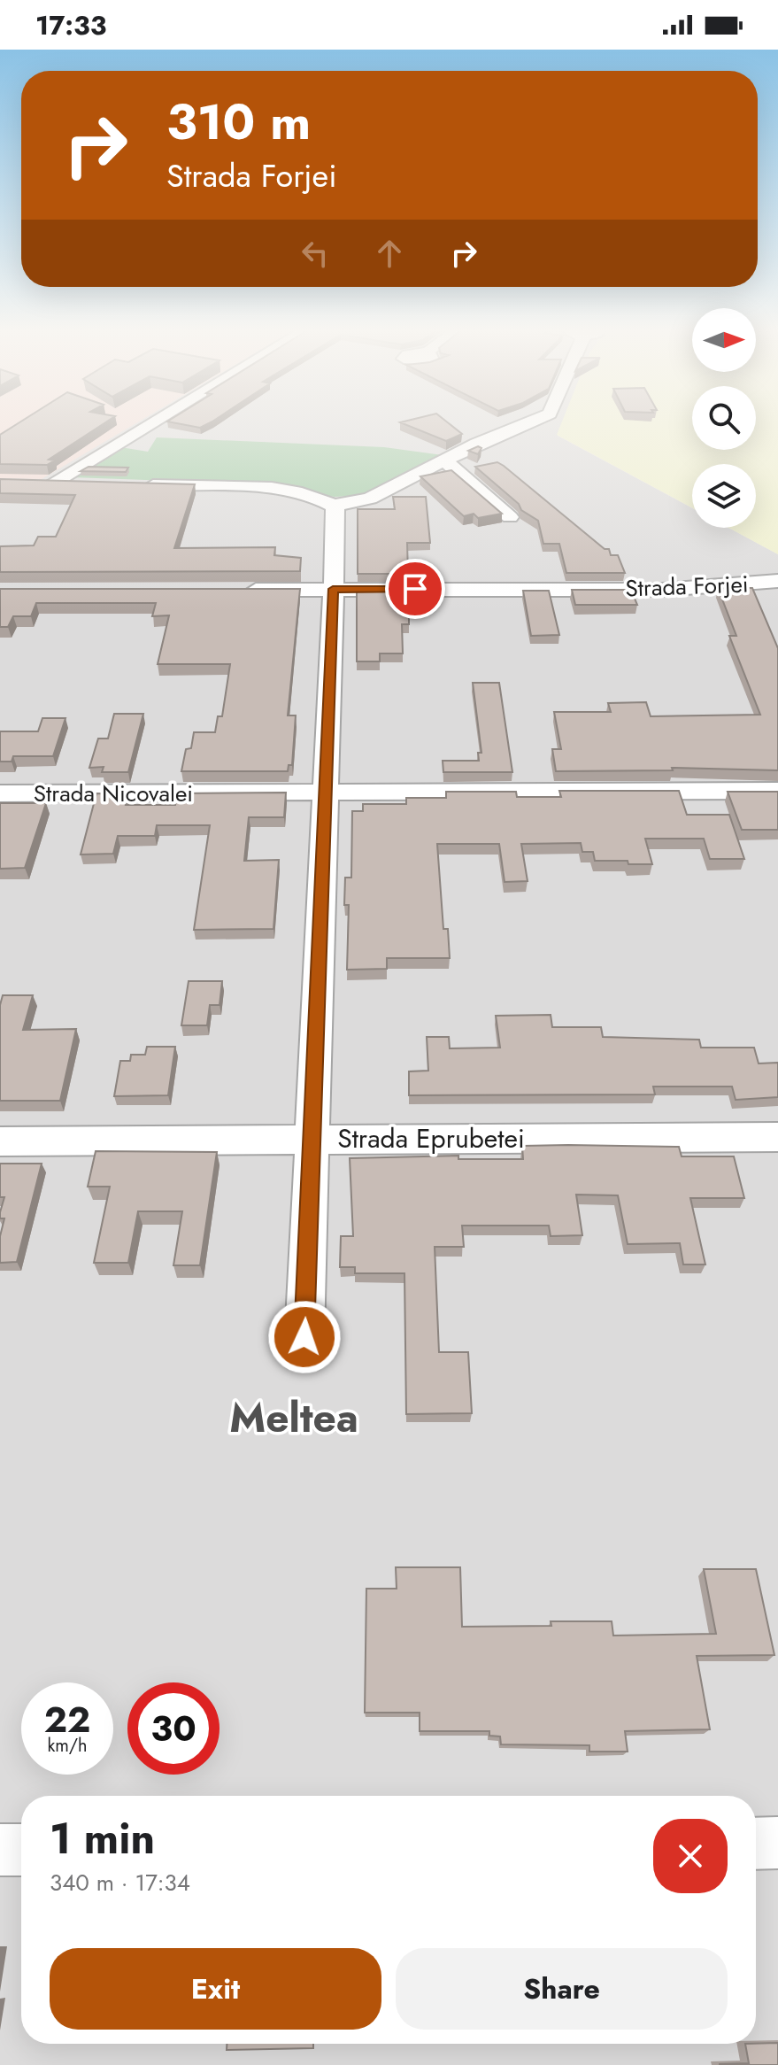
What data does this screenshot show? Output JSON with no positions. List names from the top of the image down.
{
  "streets": {
    "street": ["Strada Forjei", "Strada Nicovalei", "Strada Eprubetei"]
  },
  "districts": ["Meltea"],
  "north": "right",
  "page": {
    "status": "17:33",
    "turn": ["310 m", "Strada Forjei"],
    "speed": "22 km/h",
    "limit": "30",
    "heading": ["1 min", "340 m · 17:34"],
    "buttons": ["Exit", "Share"]
  }
}
